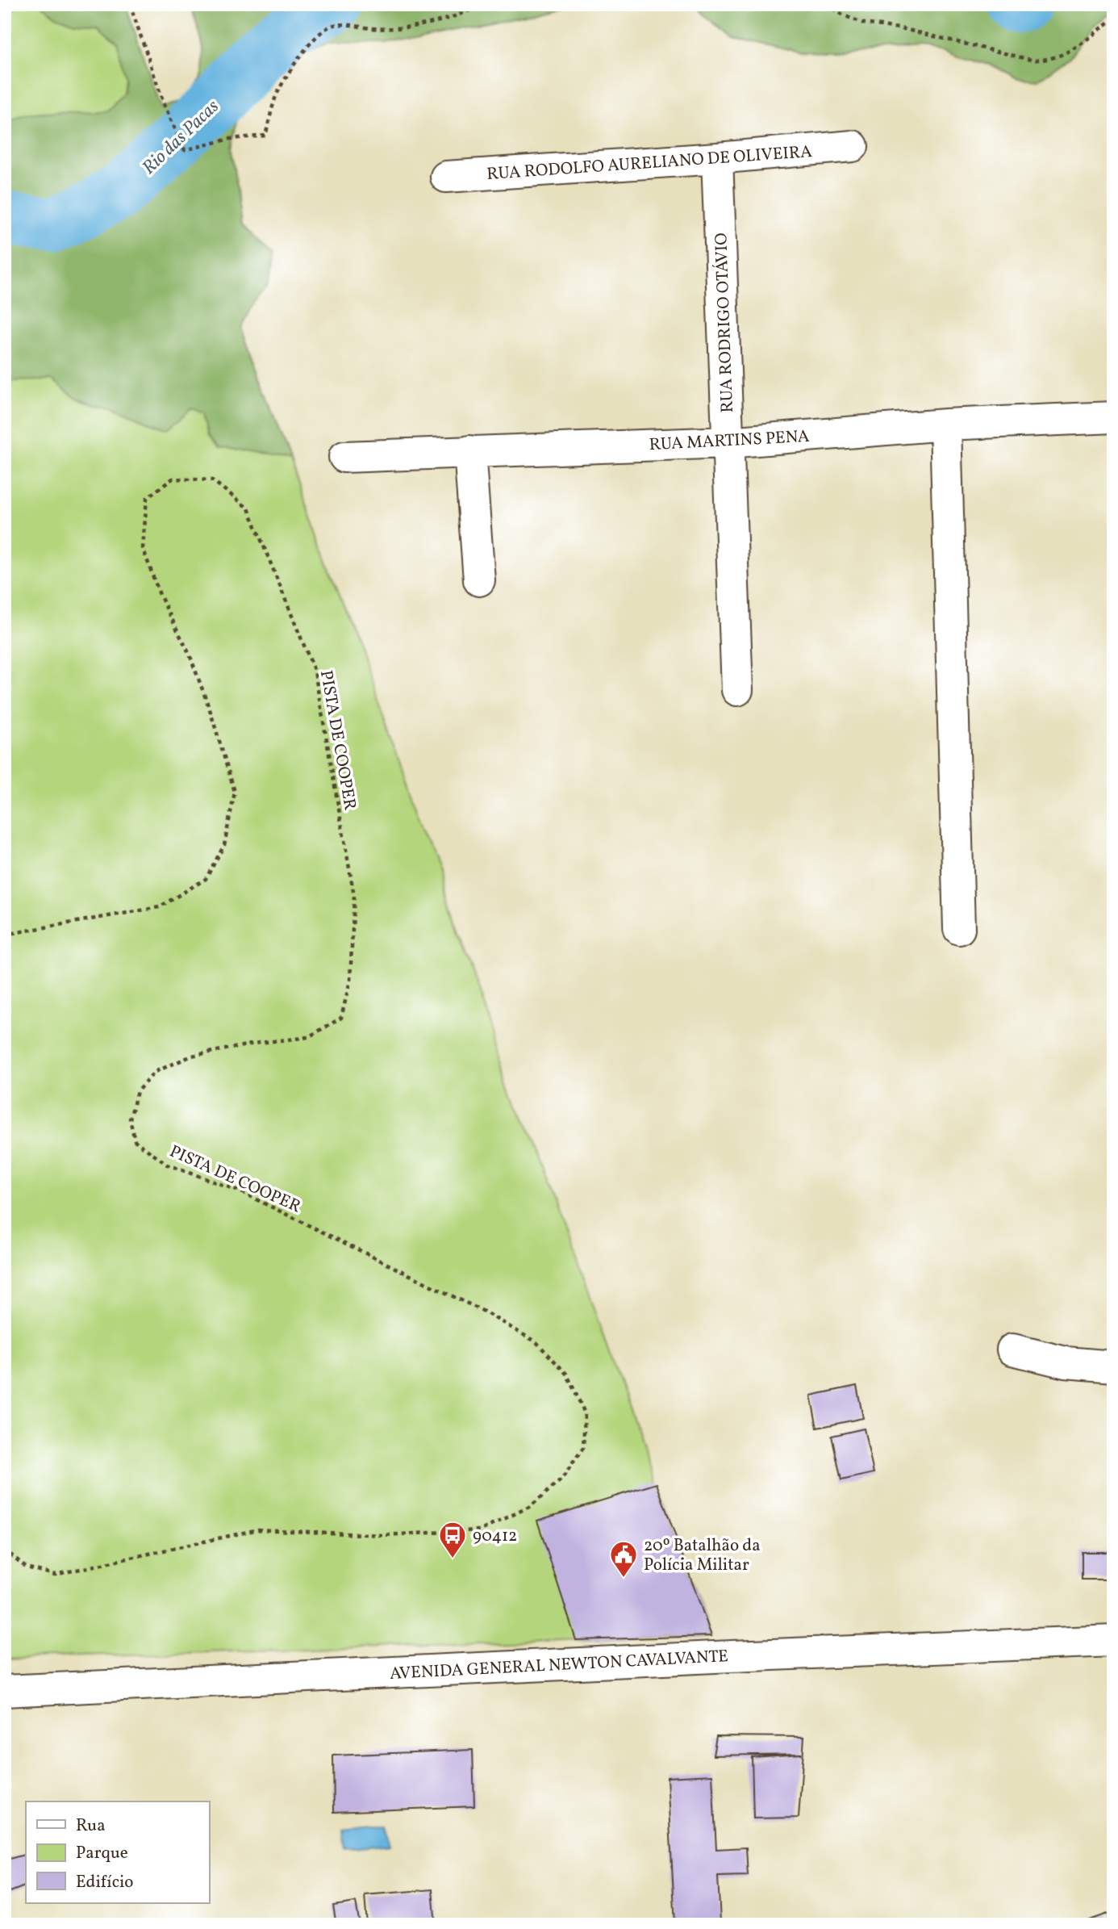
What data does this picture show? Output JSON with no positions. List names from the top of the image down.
{
  "streets": {
    "street": [
      "RUA RODOLFO AURELIANO DE OLIVEIRA",
      "RUA RODRIGO OTÁVIO",
      "RUA MARTINS PENA",
      "AVENIDA GENERAL NEWTON CAVALVANTE"
    ],
    "path": ["PISTA DE COOPER"]
  },
  "crossings": [
    ["RUA RODOLFO AURELIANO DE OLIVEIRA", "RUA RODRIGO OTÁVIO"],
    ["RUA RODRIGO OTÁVIO", "RUA MARTINS PENA"]
  ],
  "water": ["Rio das Pacas"],
  "places": {
    "bus stop": ["90412"],
    "public building": ["20º Batalhão da Polícia Militar"]
  },
  "legend": ["Rua", "Parque", "Edifício"]
}
